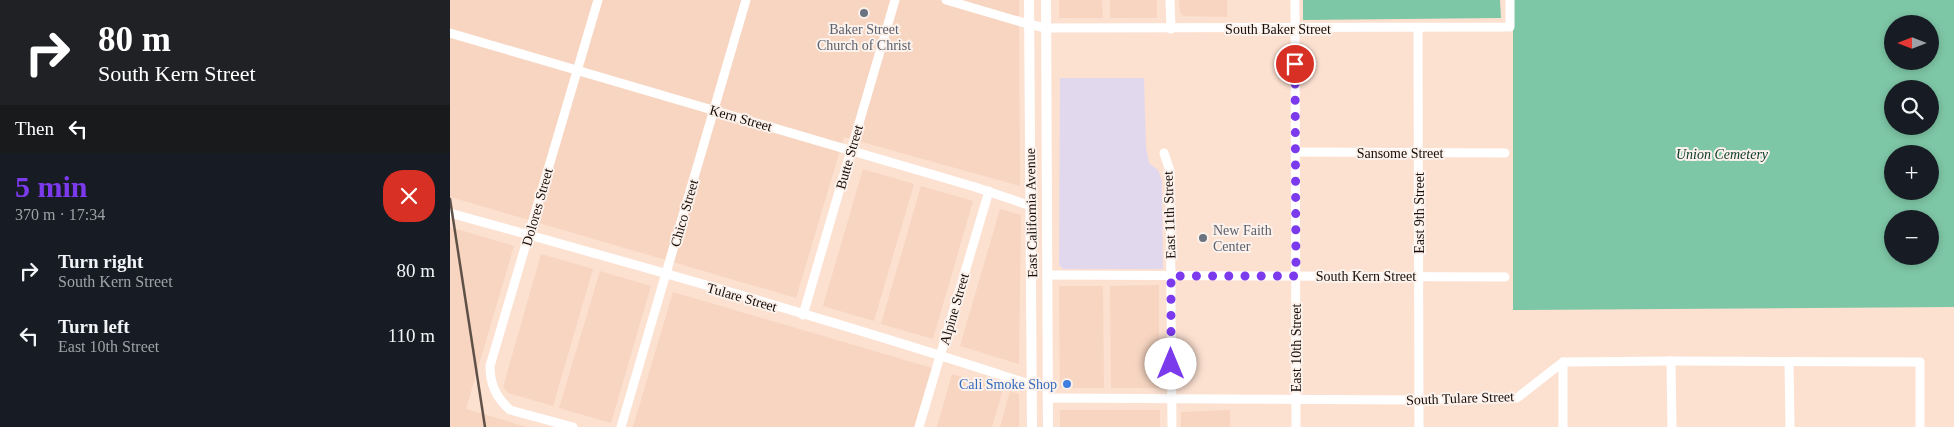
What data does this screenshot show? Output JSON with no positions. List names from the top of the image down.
{
  "streets": {
    "main road": ["East California Avenue"],
    "street": [
      "South Baker Street",
      "Kern Street",
      "Sansome Street",
      "Butte Street",
      "Dolores Street",
      "Chico Street",
      "East 9th Street",
      "East 11th Street",
      "South Kern Street",
      "Tulare Street",
      "Alpine Street",
      "East 10th Street",
      "South Tulare Street"
    ]
  },
  "crossings": [
    ["South Baker Street", "East California Avenue"],
    ["South Baker Street", "East 9th Street"],
    ["South Baker Street", "East 10th Street"],
    ["Kern Street", "Butte Street"],
    ["Kern Street", "Dolores Street"],
    ["Kern Street", "Chico Street"],
    ["Kern Street", "East California Avenue"],
    ["Kern Street", "Alpine Street"],
    ["Sansome Street", "East 9th Street"],
    ["Sansome Street", "East 10th Street"],
    ["Butte Street", "Tulare Street"],
    ["Dolores Street", "Tulare Street"],
    ["Chico Street", "Tulare Street"],
    ["East California Avenue", "South Kern Street"],
    ["East California Avenue", "Tulare Street"],
    ["East California Avenue", "South Tulare Street"],
    ["East 9th Street", "South Kern Street"],
    ["East 9th Street", "South Tulare Street"],
    ["East 11th Street", "South Kern Street"],
    ["East 11th Street", "South Tulare Street"],
    ["South Kern Street", "East 10th Street"],
    ["Tulare Street", "Alpine Street"],
    ["East 10th Street", "South Tulare Street"]
  ],
  "parks": ["Union Cemetery"],
  "places": ["Baker Street Church of Christ", "New Faith Center", "Cali Smoke Shop"],
  "north": "left",
  "page": {
    "turn": ["80 m", "South Kern Street"],
    "map_buttons": ["+", "−"],
    "then": "Then",
    "heading": ["5 min", "370 m · 17:34"],
    "list": [
      {
        "name": "Turn right",
        "note": "South Kern Street",
        "value": "80 m"
      },
      {
        "name": "Turn left",
        "note": "East 10th Street",
        "value": "110 m"
      }
    ]
  }
}
